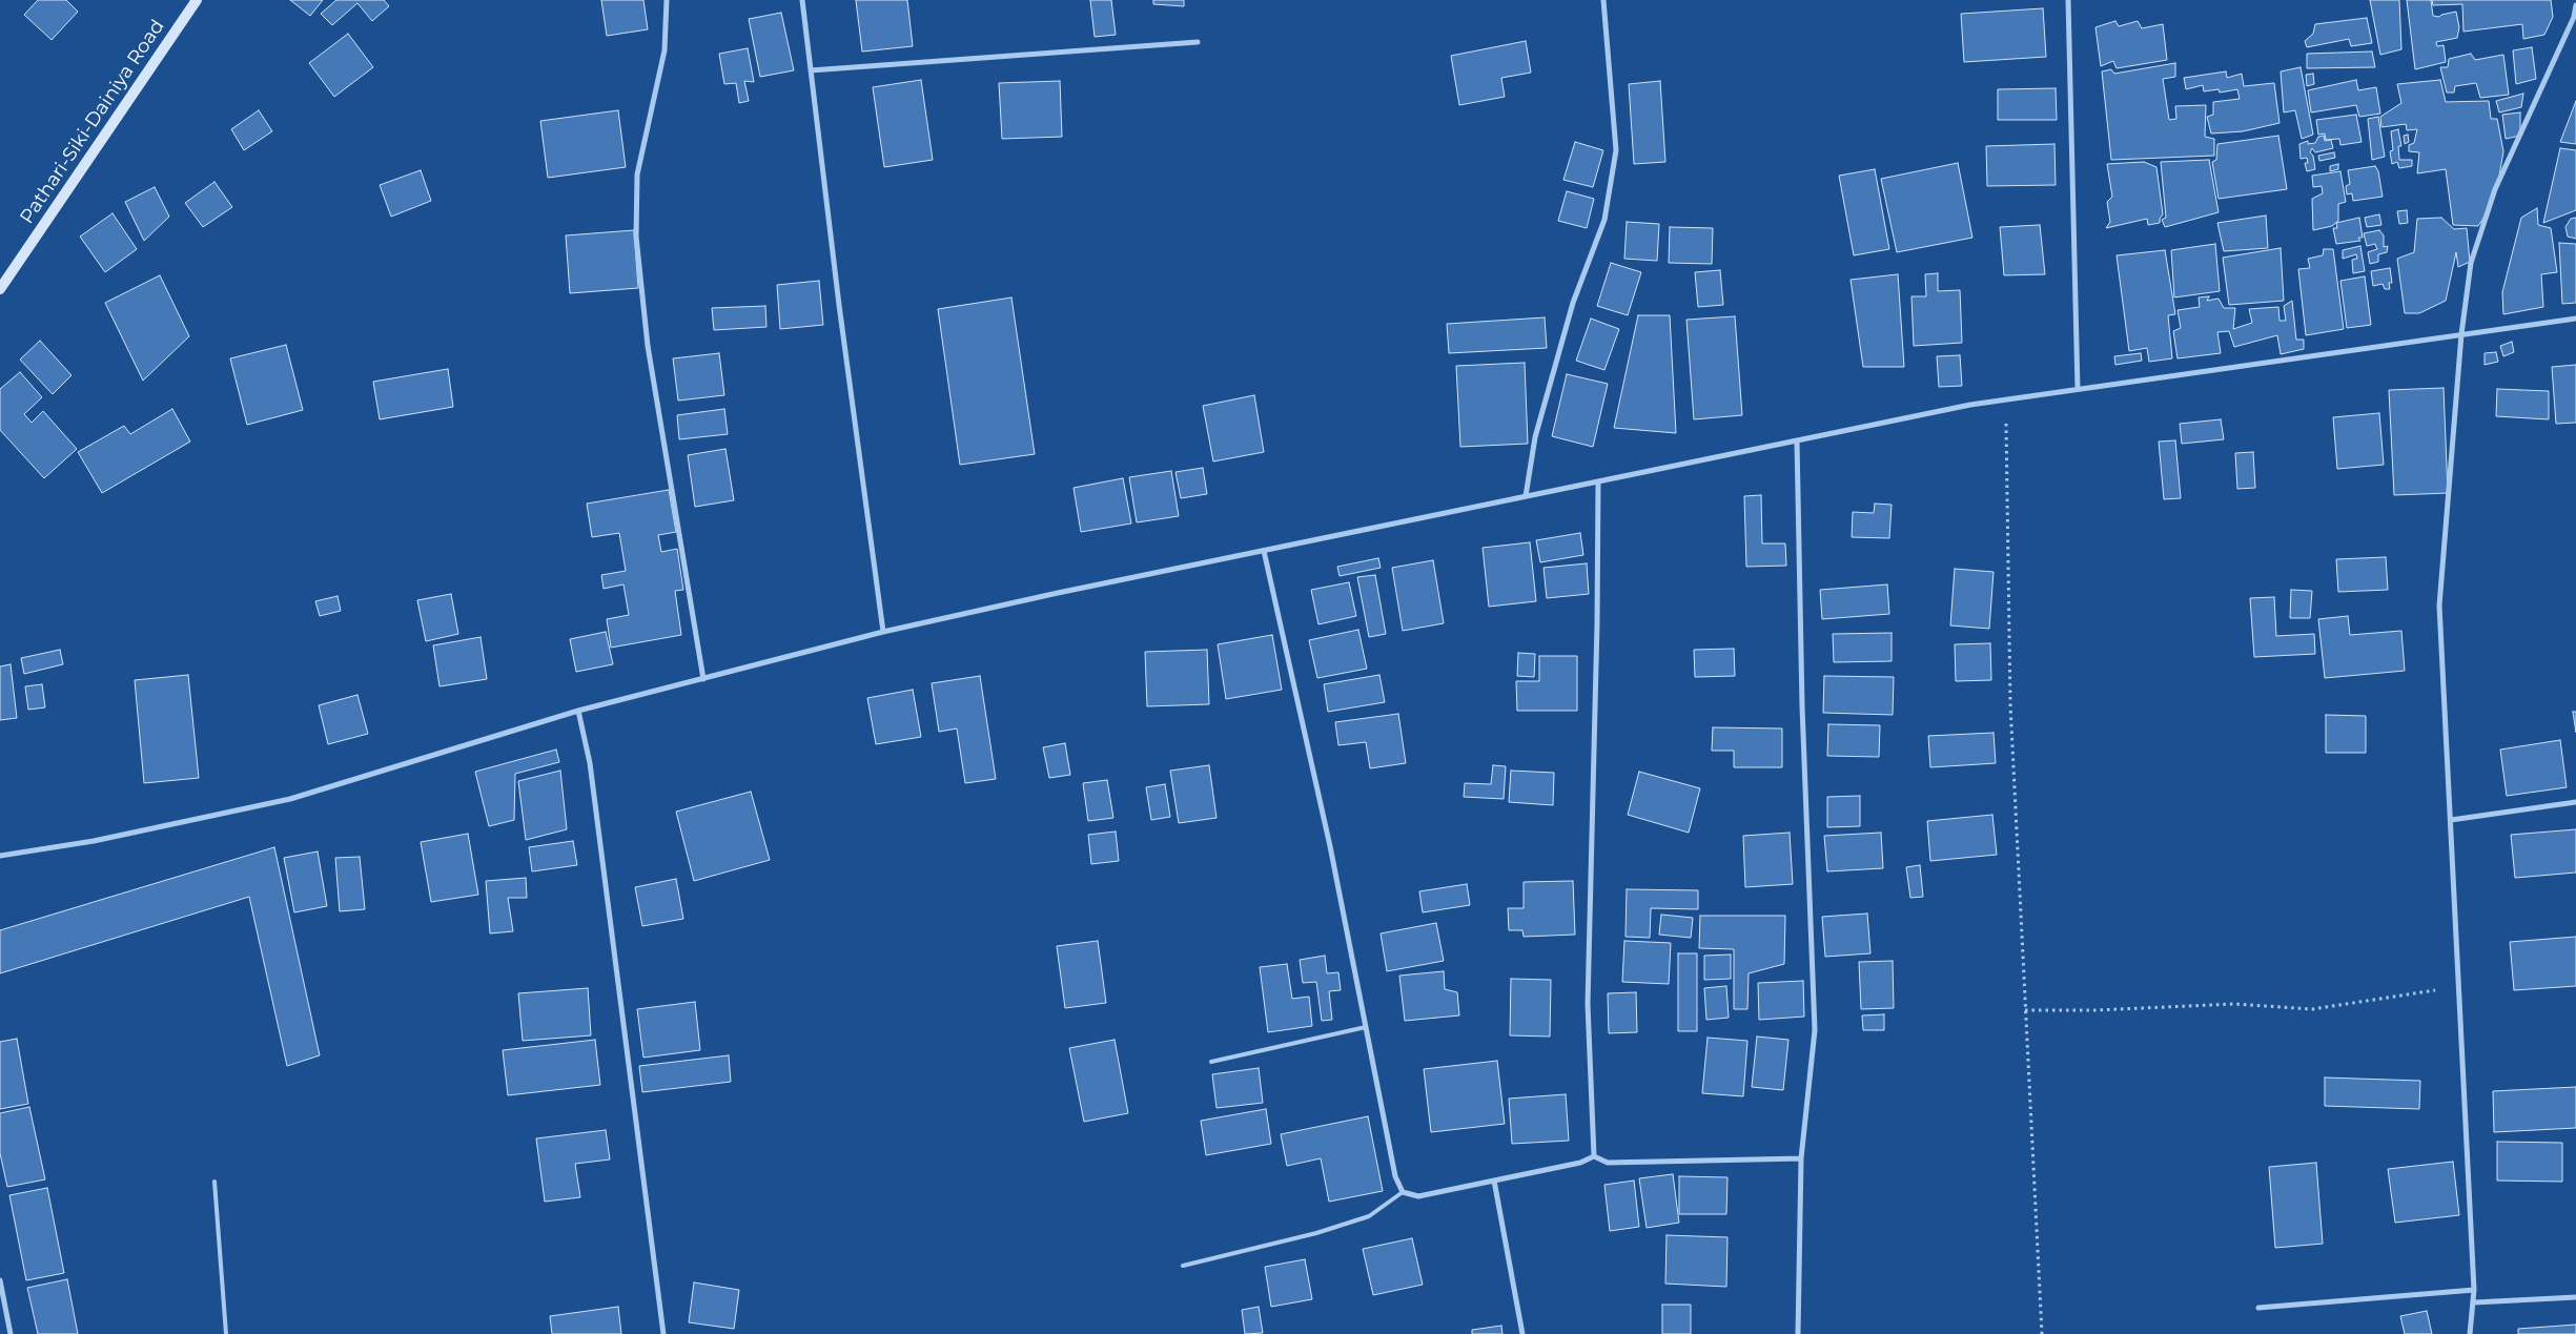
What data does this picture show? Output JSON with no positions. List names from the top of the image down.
{
  "streets": {
    "main road": ["Pathari-Siki-Dainiya Road"]
  }
}
